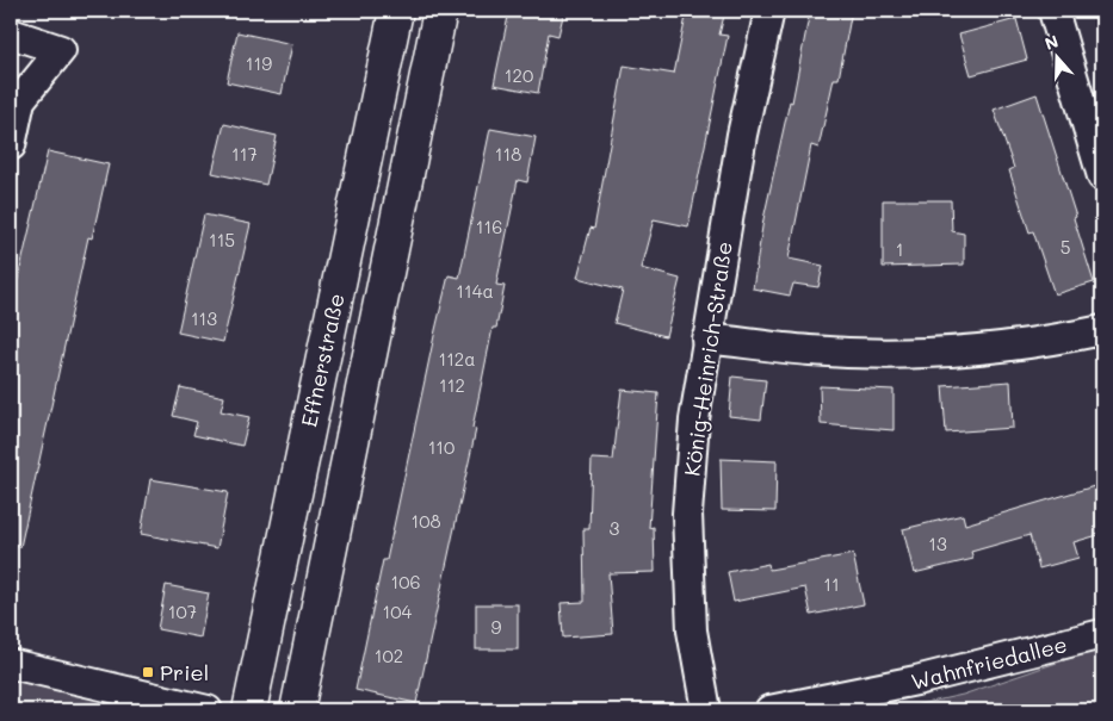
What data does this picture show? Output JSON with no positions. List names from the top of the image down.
{
  "streets": {
    "main road": ["Effnerstraße"],
    "street": ["König-Heinrich-Straße", "Wahnfriedallee"]
  },
  "places": {
    "transit": ["Priel"]
  },
  "house_numbers": [
    "119",
    "120",
    "117",
    "118",
    "116",
    "115",
    "5",
    "1",
    "114a",
    "113",
    "112a",
    "112",
    "110",
    "108",
    "3",
    "13",
    "106",
    "11",
    "107",
    "104",
    "9",
    "102"
  ],
  "north": "top"
}
